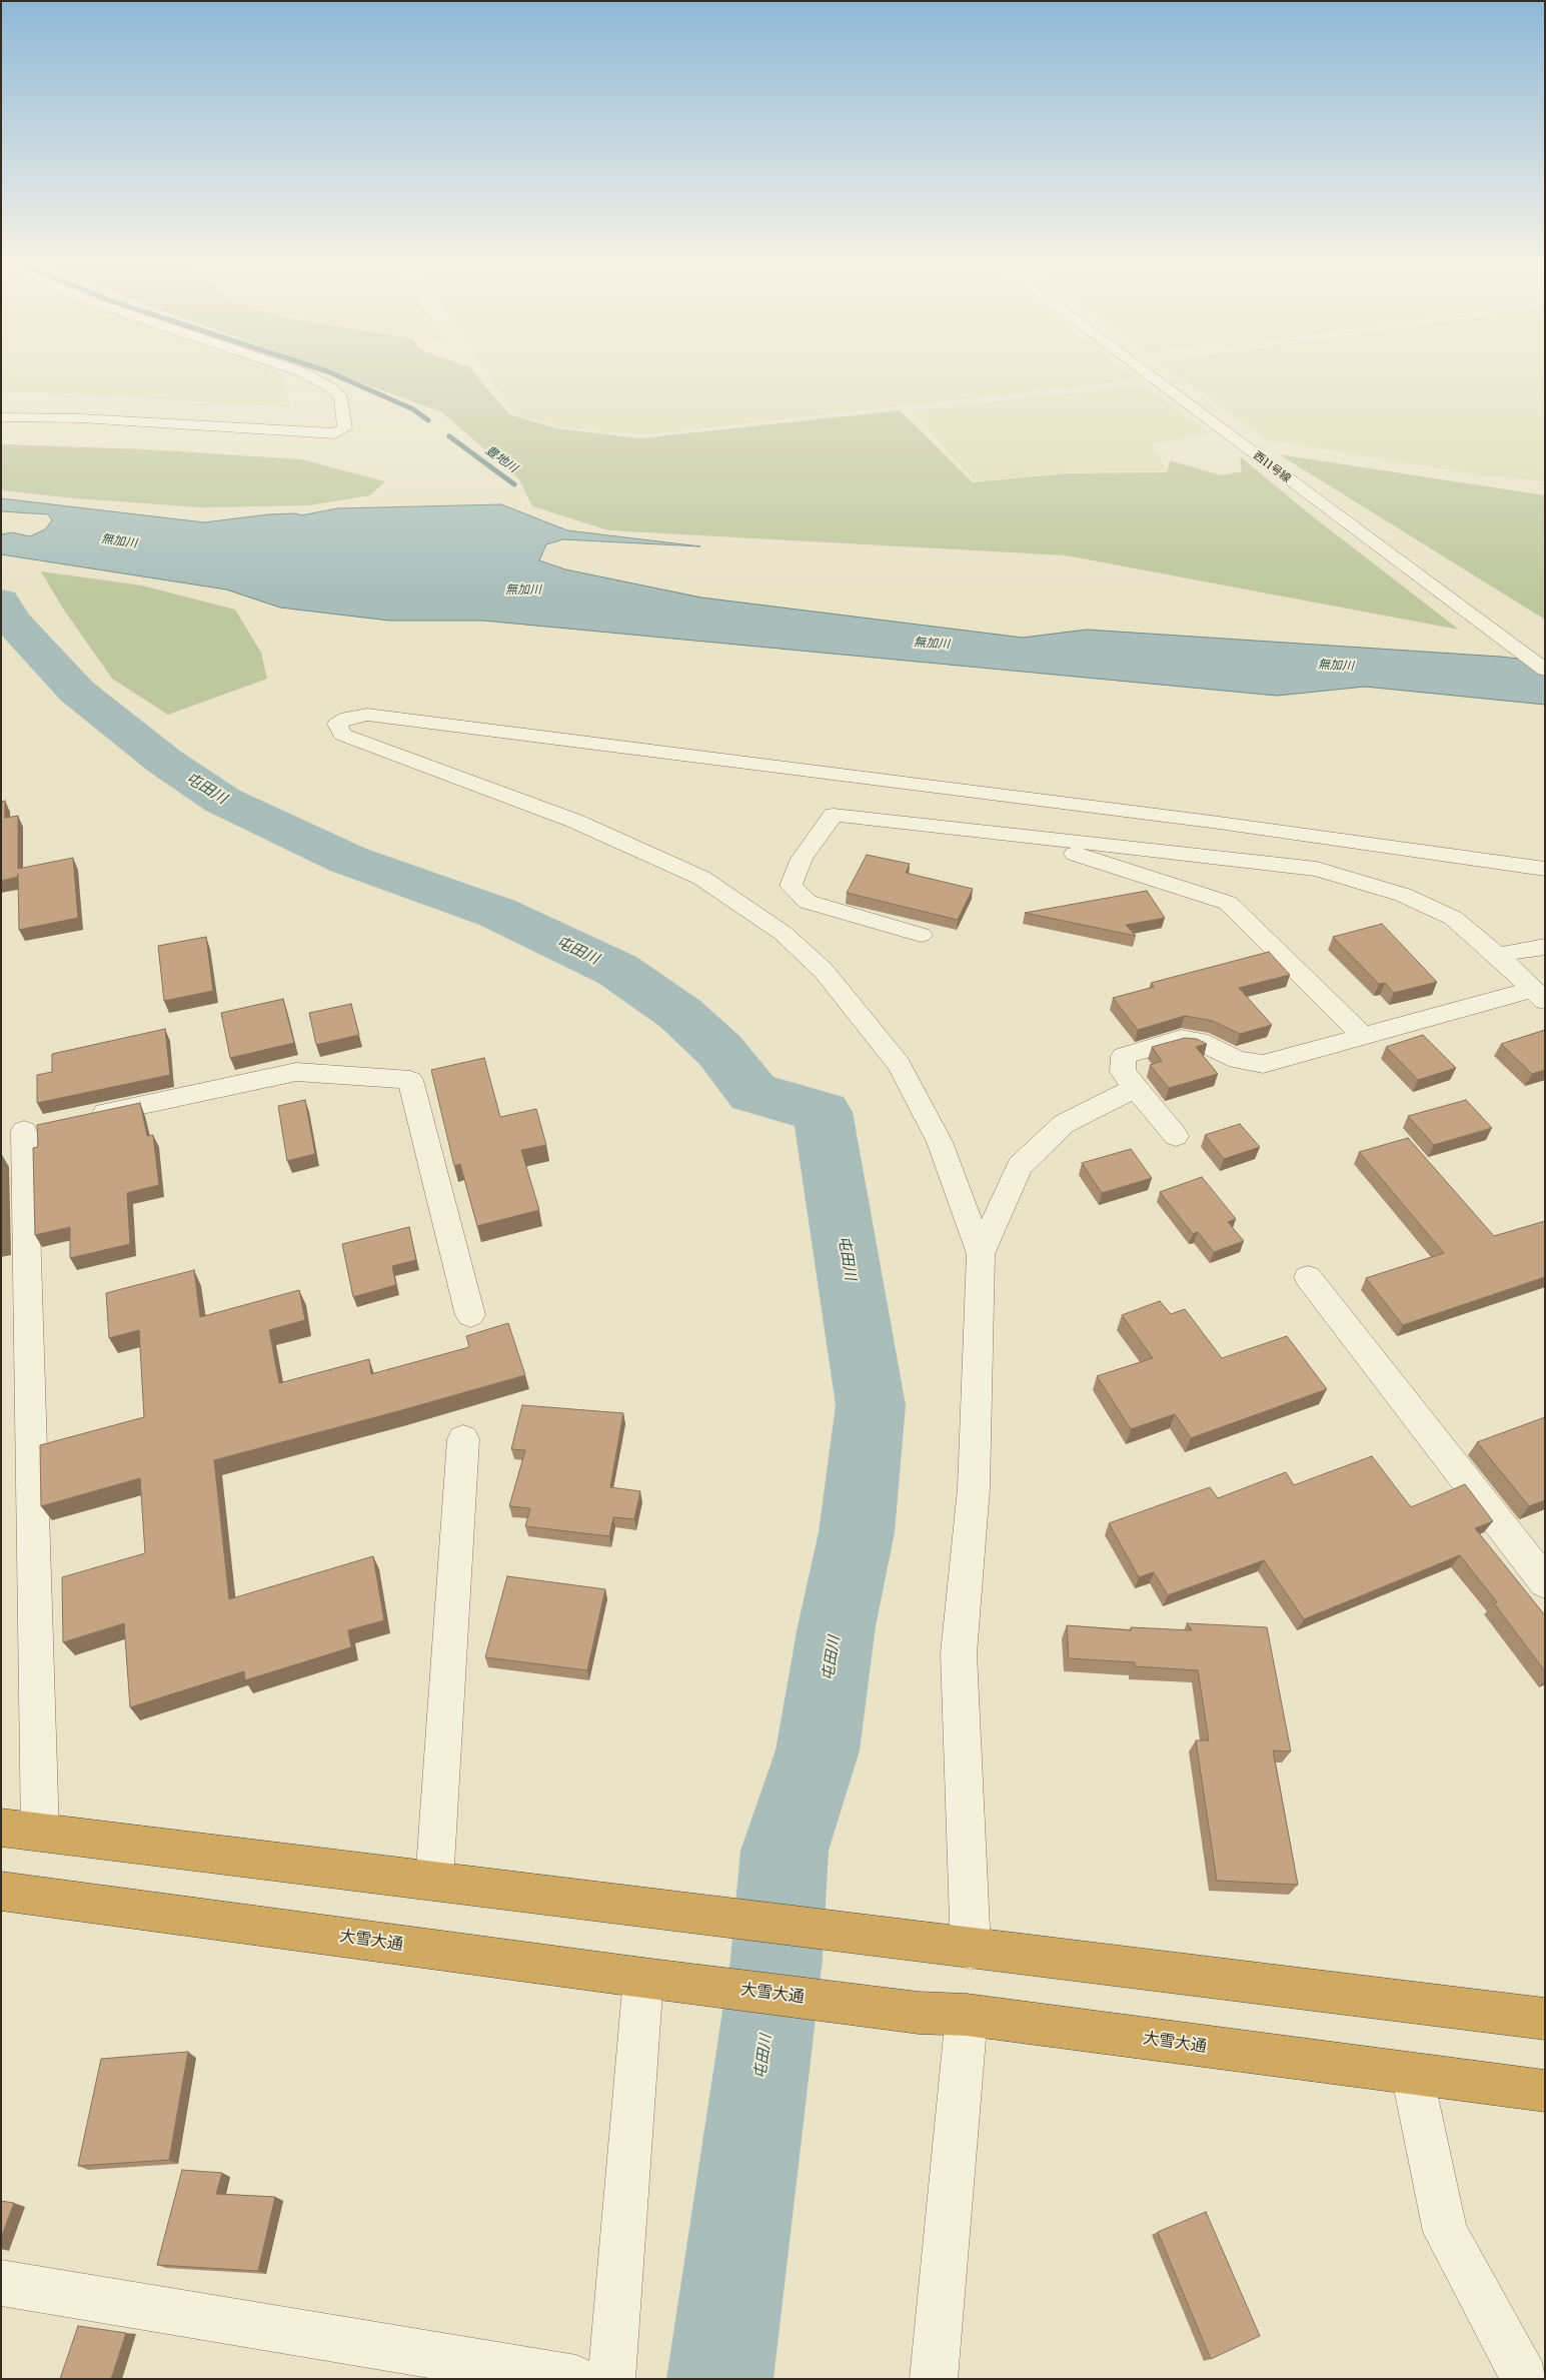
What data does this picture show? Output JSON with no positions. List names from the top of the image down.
{
  "streets": {
    "highway": ["大雪大通"],
    "street": ["西11号線"]
  },
  "water": ["豊地川", "無加川", "屯田川"]
}
